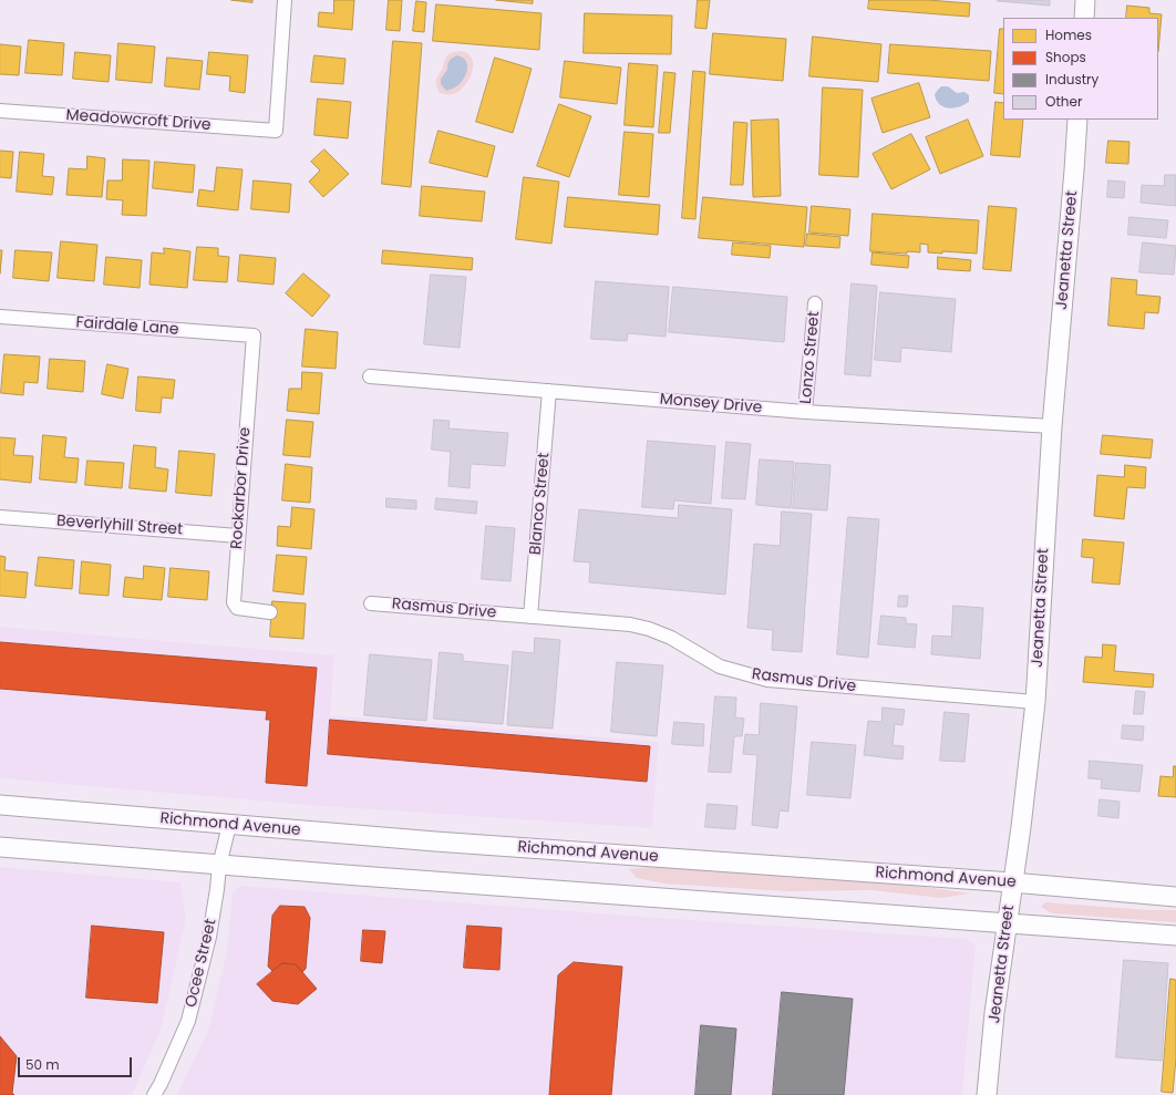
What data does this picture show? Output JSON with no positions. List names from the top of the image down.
{
  "streets": {
    "main road": ["Jeanetta Street", "Richmond Avenue"],
    "street": [
      "Meadowcroft Drive",
      "Fairdale Lane",
      "Lonzo Street",
      "Monsey Drive",
      "Rockarbor Drive",
      "Blanco Street",
      "Beverlyhill Street",
      "Rasmus Drive",
      "Ocee Street"
    ]
  },
  "crossings": [
    ["Jeanetta Street", "Monsey Drive"],
    ["Jeanetta Street", "Rasmus Drive"],
    ["Jeanetta Street", "Richmond Avenue"],
    ["Fairdale Lane", "Rockarbor Drive"],
    ["Lonzo Street", "Monsey Drive"],
    ["Monsey Drive", "Blanco Street"],
    ["Rockarbor Drive", "Beverlyhill Street"],
    ["Blanco Street", "Rasmus Drive"],
    ["Richmond Avenue", "Ocee Street"]
  ],
  "legend": [
    "Homes",
    "Shops",
    "Industry",
    "Other"
  ],
  "scale_bar": "50 m"
}
